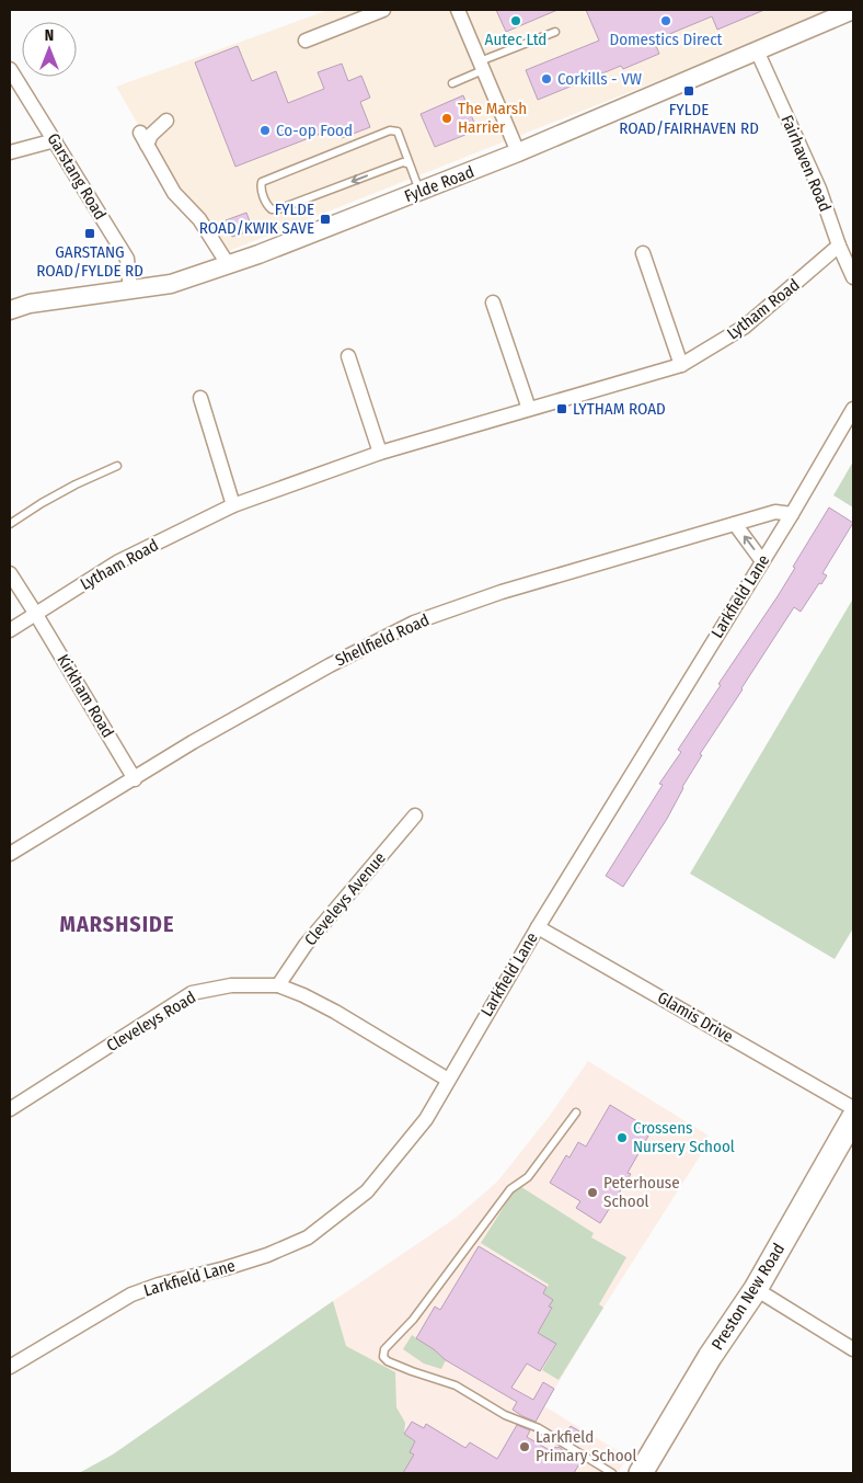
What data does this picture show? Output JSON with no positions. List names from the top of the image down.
{
  "streets": {
    "highway": ["Preston New Road"],
    "street": [
      "Fairhaven Road",
      "Garstang Road",
      "Fylde Road",
      "Lytham Road",
      "Larkfield Lane",
      "Shellfield Road",
      "Kirkham Road",
      "Cleveleys Avenue",
      "Glamis Drive",
      "Cleveleys Road"
    ]
  },
  "crossings": [
    ["Fairhaven Road", "Fylde Road"],
    ["Fairhaven Road", "Lytham Road"],
    ["Garstang Road", "Fylde Road"],
    ["Lytham Road", "Kirkham Road"],
    ["Larkfield Lane", "Shellfield Road"],
    ["Larkfield Lane", "Glamis Drive"],
    ["Larkfield Lane", "Cleveleys Road"],
    ["Shellfield Road", "Kirkham Road"],
    ["Cleveleys Avenue", "Cleveleys Road"]
  ],
  "districts": ["MARSHSIDE"],
  "places": {
    "other": [
      "Autec Ltd",
      "Domestics Direct",
      "Corkills - VW",
      "The Marsh Harrier",
      "Co-op Food",
      "Crossens Nursery School",
      "Peterhouse School",
      "Larkfield Primary School"
    ],
    "transit": [
      "FYLDE ROAD/FAIRHAVEN RD",
      "FYLDE ROAD/KWIK SAVE",
      "GARSTANG ROAD/FYLDE RD",
      "LYTHAM ROAD"
    ]
  },
  "north": "top"
}
